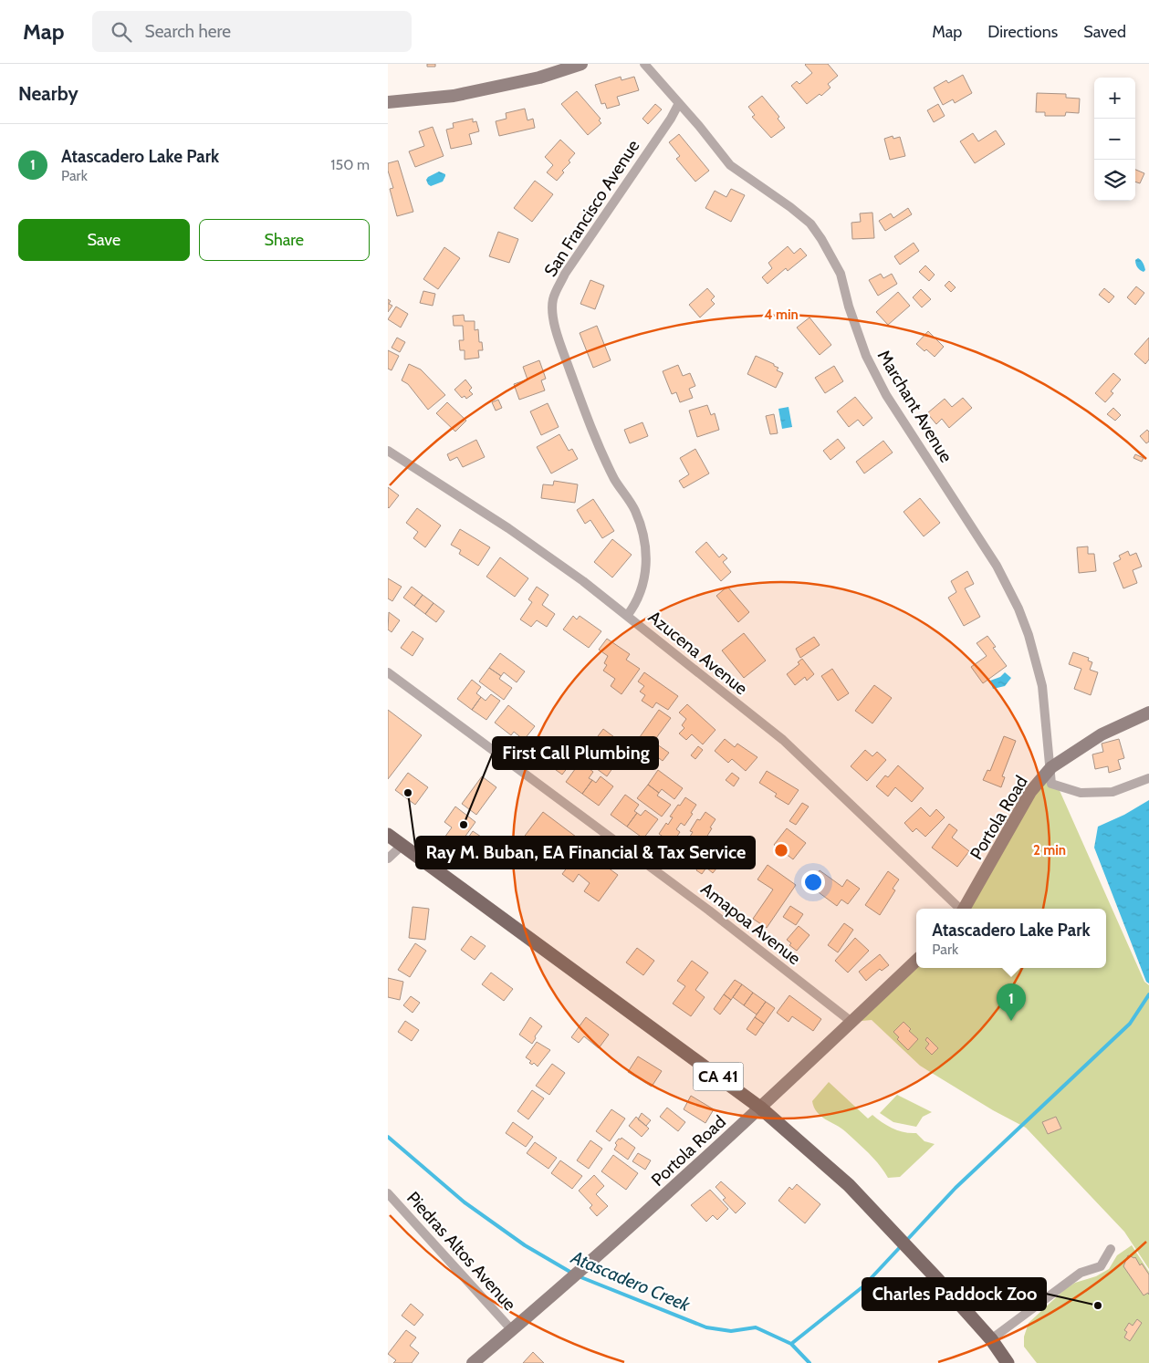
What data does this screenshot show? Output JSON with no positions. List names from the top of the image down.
{
  "streets": {
    "main road": ["CA 41"],
    "street": [
      "San Francisco Avenue",
      "Marchant Avenue",
      "Azucena Avenue",
      "Portola Road",
      "Amapoa Avenue",
      "Piedras Altos Avenue"
    ]
  },
  "crossings": [
    ["San Francisco Avenue", "Marchant Avenue"],
    ["San Francisco Avenue", "Azucena Avenue"],
    ["Marchant Avenue", "Portola Road"],
    ["Portola Road", "Amapoa Avenue"],
    ["Portola Road", "CA 41"],
    ["Portola Road", "Piedras Altos Avenue"]
  ],
  "water": ["Atascadero Creek"],
  "places": ["Ray M. Buban, EA Financial & Tax Service", "First Call Plumbing", "Charles Paddock Zoo"],
  "page": {
    "header": "Map",
    "search": "Search here",
    "nav": ["Map", "Directions", "Saved"],
    "heading": "Nearby",
    "map_buttons": ["+", "−"],
    "list": [
      {
        "mark": "1",
        "name": "Atascadero Lake Park",
        "note": "Park",
        "value": "150 m"
      }
    ],
    "buttons": ["Save", "Share"],
    "popup": ["Atascadero Lake Park", "Park"],
    "pins": "1"
  },
  "rings": ["4 min", "2 min"]
}
